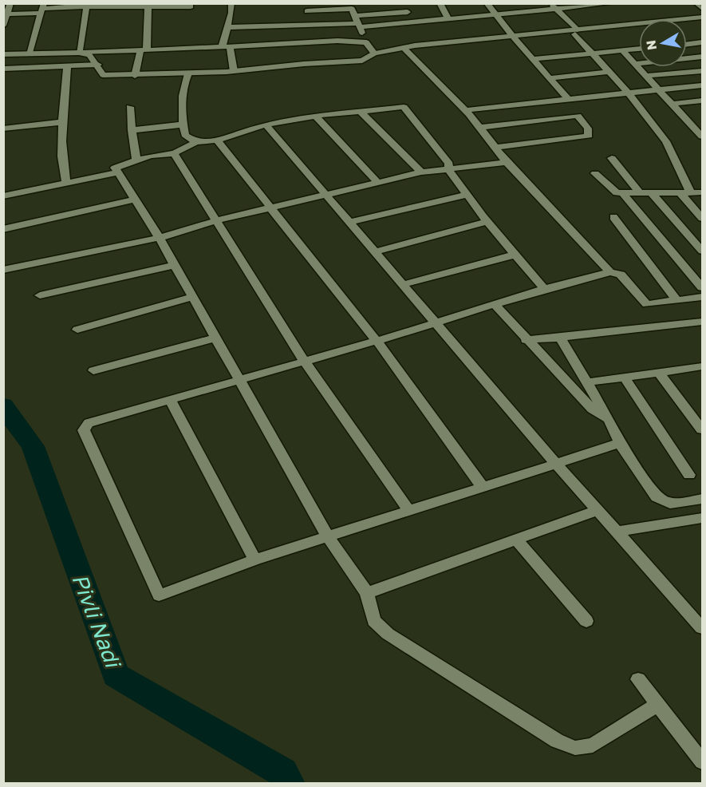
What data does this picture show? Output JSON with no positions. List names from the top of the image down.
{
  "water": ["Pivli Nadi"],
  "north": "left"
}
